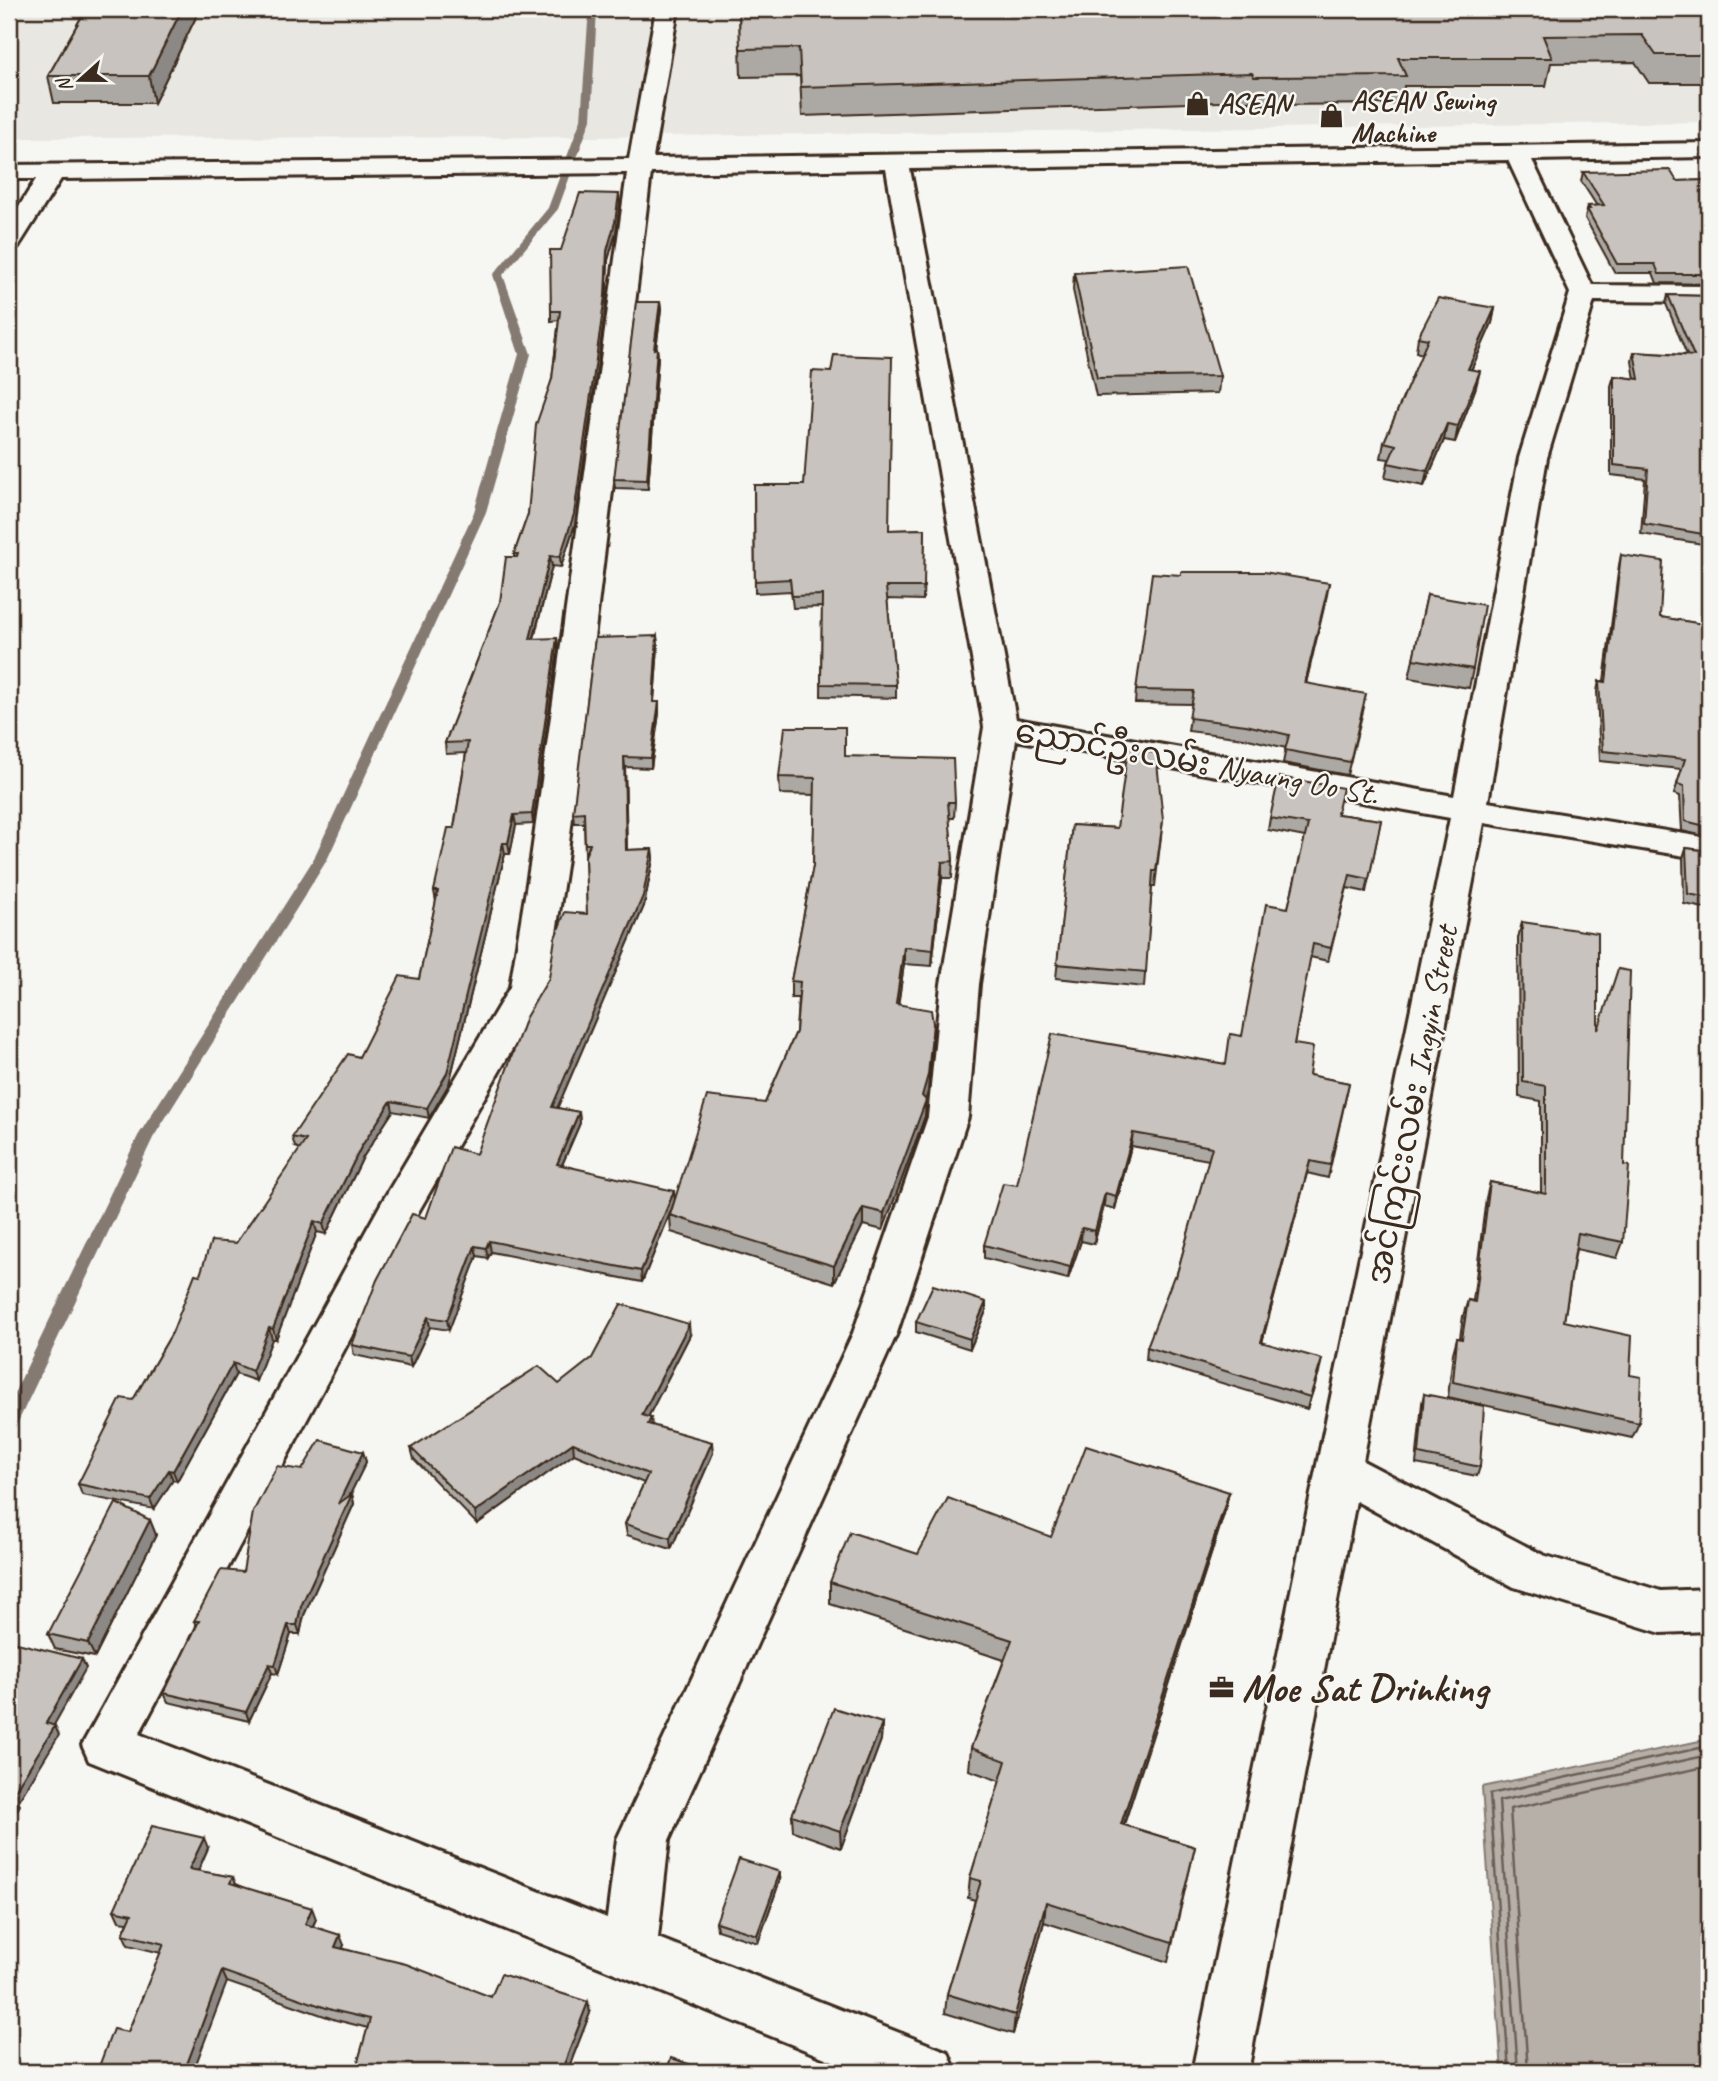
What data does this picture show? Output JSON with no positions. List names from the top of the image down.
{
  "streets": {
    "street": ["ညောင်ဦးလမ်း Nyaung Oo St.", "အင်ကြင်းလမ်း Ingyin Street"]
  },
  "crossings": [
    ["ညောင်ဦးလမ်း Nyaung Oo St.", "အင်ကြင်းလမ်း Ingyin Street"]
  ],
  "places": {
    "shop": ["ASEAN", "ASEAN Sewing Machine"],
    "office": ["Moe Sat Drinking"]
  },
  "north": "left"
}
